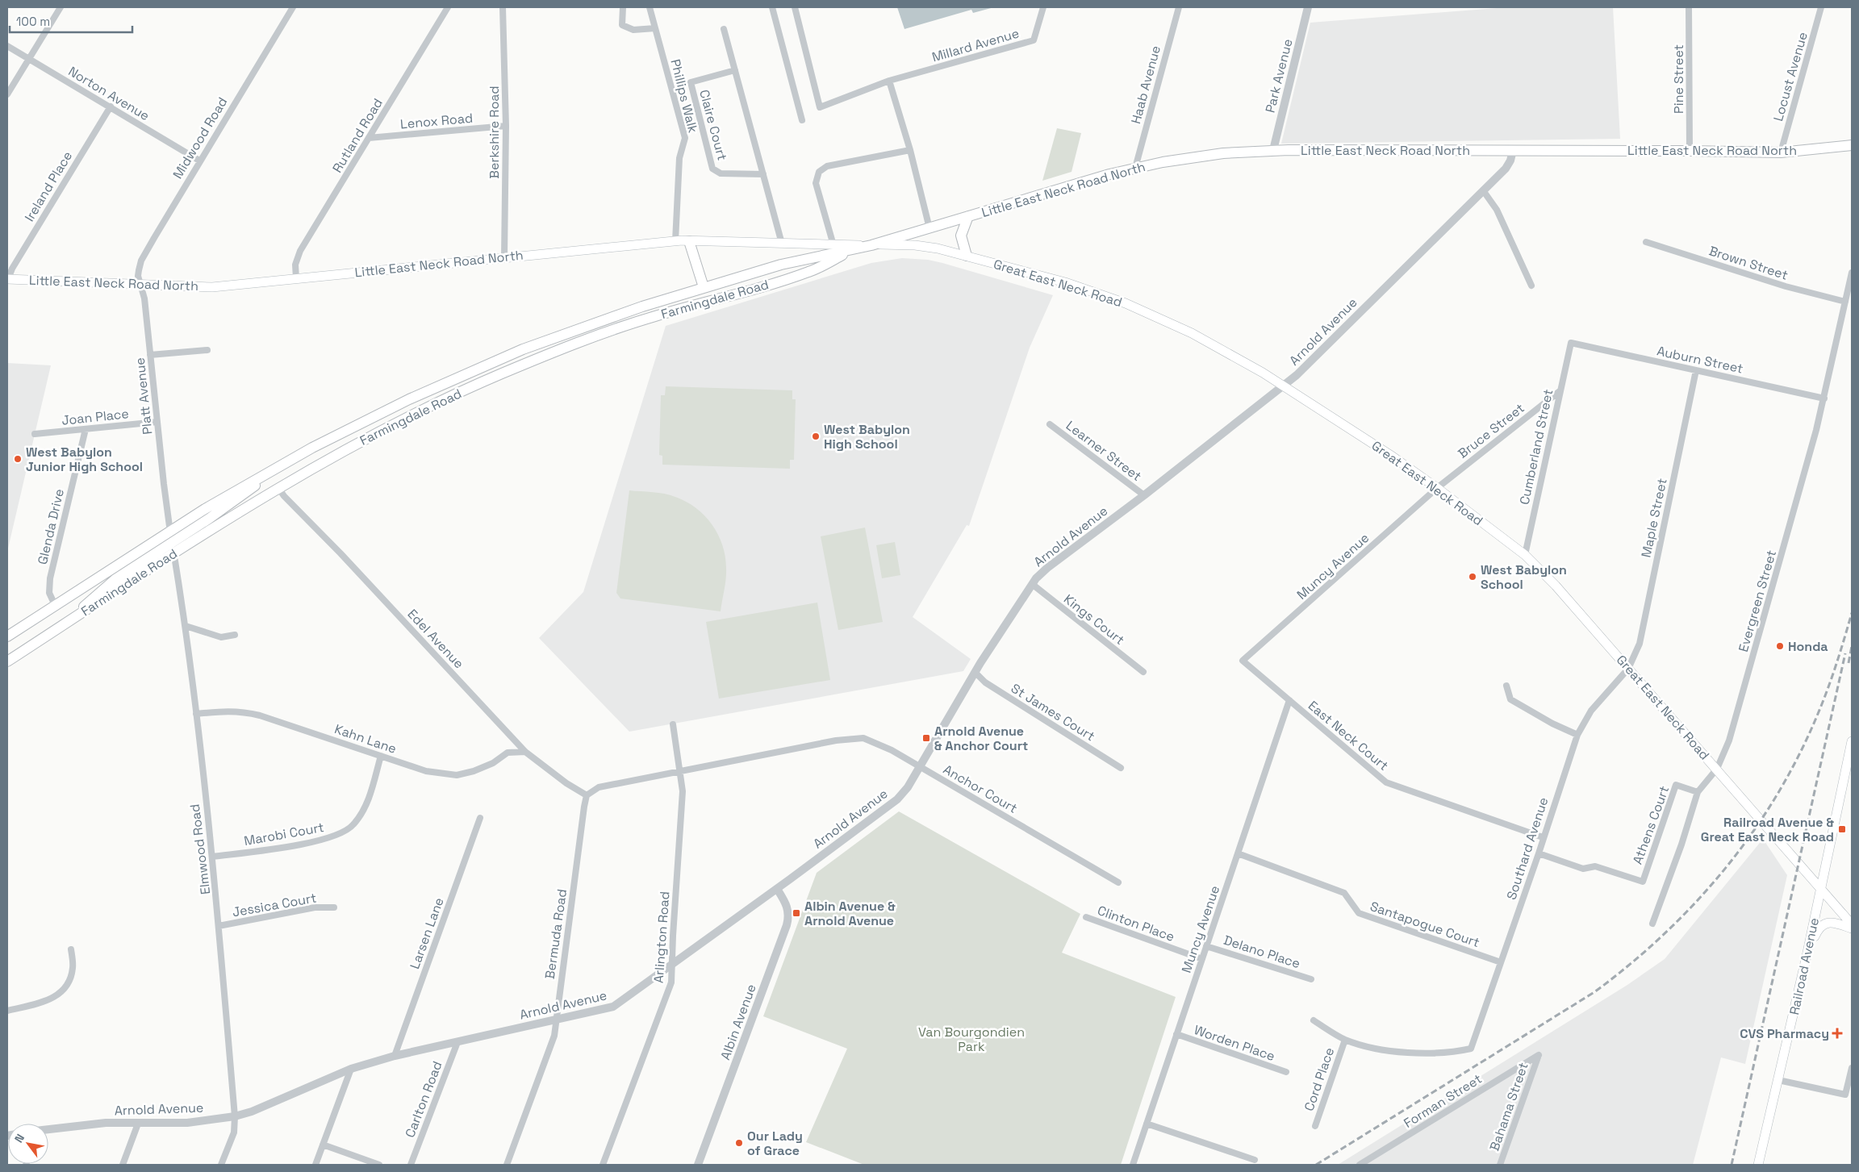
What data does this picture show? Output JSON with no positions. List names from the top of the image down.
{
  "streets": {
    "main road": [
      "Little East Neck Road North",
      "Great East Neck Road",
      "Farmingdale Road",
      "Railroad Avenue"
    ],
    "street": [
      "Millard Avenue",
      "Park Avenue",
      "Locust Avenue",
      "Pine Street",
      "Haab Avenue",
      "Norton Avenue",
      "Phillips Walk",
      "Lenox Road",
      "Claire Court",
      "Berkshire Road",
      "Rutland Road",
      "Midwood Road",
      "Ireland Place",
      "Brown Street",
      "Arnold Avenue",
      "Auburn Street",
      "Platt Avenue",
      "Joan Place",
      "Bruce Street",
      "Cumberland Street",
      "Learner Street",
      "Maple Street",
      "Glenda Drive",
      "Muncy Avenue",
      "Evergreen Street",
      "Kings Court",
      "Edel Avenue",
      "St James Court",
      "East Neck Court",
      "Kahn Lane",
      "Anchor Court",
      "Athens Court",
      "Marobi Court",
      "Southard Avenue",
      "Elmwood Road",
      "Jessica Court",
      "Clinton Place",
      "Santapogue Court",
      "Larsen Lane",
      "Bermuda Road",
      "Arlington Road",
      "Delano Place",
      "Albin Avenue",
      "Worden Place",
      "Cord Place",
      "Carlton Road",
      "Forman Street",
      "Bahama Street"
    ]
  },
  "crossings": [
    ["Park Avenue", "Little East Neck Road North"],
    ["Locust Avenue", "Little East Neck Road North"],
    ["Pine Street", "Little East Neck Road North"],
    ["Haab Avenue", "Little East Neck Road North"],
    ["Norton Avenue", "Midwood Road"],
    ["Norton Avenue", "Ireland Place"],
    ["Phillips Walk", "Little East Neck Road North"],
    ["Lenox Road", "Berkshire Road"],
    ["Lenox Road", "Rutland Road"],
    ["Berkshire Road", "Little East Neck Road North"],
    ["Rutland Road", "Little East Neck Road North"],
    ["Midwood Road", "Little East Neck Road North"],
    ["Midwood Road", "Platt Avenue"],
    ["Little East Neck Road North", "Ireland Place"],
    ["Little East Neck Road North", "Great East Neck Road"],
    ["Little East Neck Road North", "Farmingdale Road"],
    ["Little East Neck Road North", "Arnold Avenue"],
    ["Little East Neck Road North", "Platt Avenue"],
    ["Brown Street", "Evergreen Street"],
    ["Great East Neck Road", "Farmingdale Road"],
    ["Great East Neck Road", "Arnold Avenue"],
    ["Great East Neck Road", "Bruce Street"],
    ["Great East Neck Road", "Cumberland Street"],
    ["Great East Neck Road", "Maple Street"],
    ["Great East Neck Road", "Muncy Avenue"],
    ["Great East Neck Road", "Evergreen Street"],
    ["Great East Neck Road", "Southard Avenue"],
    ["Great East Neck Road", "Railroad Avenue"],
    ["Farmingdale Road", "Platt Avenue"],
    ["Farmingdale Road", "Glenda Drive"],
    ["Farmingdale Road", "Edel Avenue"],
    ["Farmingdale Road", "Elmwood Road"],
    ["Arnold Avenue", "Learner Street"],
    ["Arnold Avenue", "Kings Court"],
    ["Arnold Avenue", "St James Court"],
    ["Arnold Avenue", "Anchor Court"],
    ["Arnold Avenue", "Elmwood Road"],
    ["Arnold Avenue", "Larsen Lane"],
    ["Arnold Avenue", "Bermuda Road"],
    ["Arnold Avenue", "Arlington Road"],
    ["Arnold Avenue", "Albin Avenue"],
    ["Arnold Avenue", "Carlton Road"],
    ["Auburn Street", "Cumberland Street"],
    ["Auburn Street", "Maple Street"],
    ["Auburn Street", "Evergreen Street"],
    ["Platt Avenue", "Joan Place"],
    ["Platt Avenue", "Elmwood Road"],
    ["Joan Place", "Glenda Drive"],
    ["Bruce Street", "Cumberland Street"],
    ["Bruce Street", "Muncy Avenue"],
    ["Maple Street", "Southard Avenue"],
    ["Muncy Avenue", "East Neck Court"],
    ["Muncy Avenue", "Clinton Place"],
    ["Muncy Avenue", "Santapogue Court"],
    ["Muncy Avenue", "Delano Place"],
    ["Muncy Avenue", "Worden Place"],
    ["Evergreen Street", "Athens Court"],
    ["Edel Avenue", "Kahn Lane"],
    ["Edel Avenue", "Anchor Court"],
    ["Edel Avenue", "Bermuda Road"],
    ["East Neck Court", "Southard Avenue"],
    ["Kahn Lane", "Marobi Court"],
    ["Kahn Lane", "Elmwood Road"],
    ["Anchor Court", "Bermuda Road"],
    ["Anchor Court", "Arlington Road"],
    ["Athens Court", "Southard Avenue"],
    ["Marobi Court", "Elmwood Road"],
    ["Southard Avenue", "Santapogue Court"],
    ["Southard Avenue", "Cord Place"],
    ["Elmwood Road", "Jessica Court"],
    ["Forman Street", "Bahama Street"]
  ],
  "parks": ["Van Bourgondien Park"],
  "places": {
    "other": [
      "West Babylon High School",
      "West Babylon Junior High School",
      "West Babylon School",
      "Honda",
      "Our Lady of Grace"
    ],
    "transit": ["Arnold Avenue & Anchor Court", "Railroad Avenue & Great East Neck Road", "Albin Avenue & Arnold Avenue"],
    "health": ["CVS Pharmacy"]
  },
  "scale_bar": "100 m",
  "north": "top left"
}
